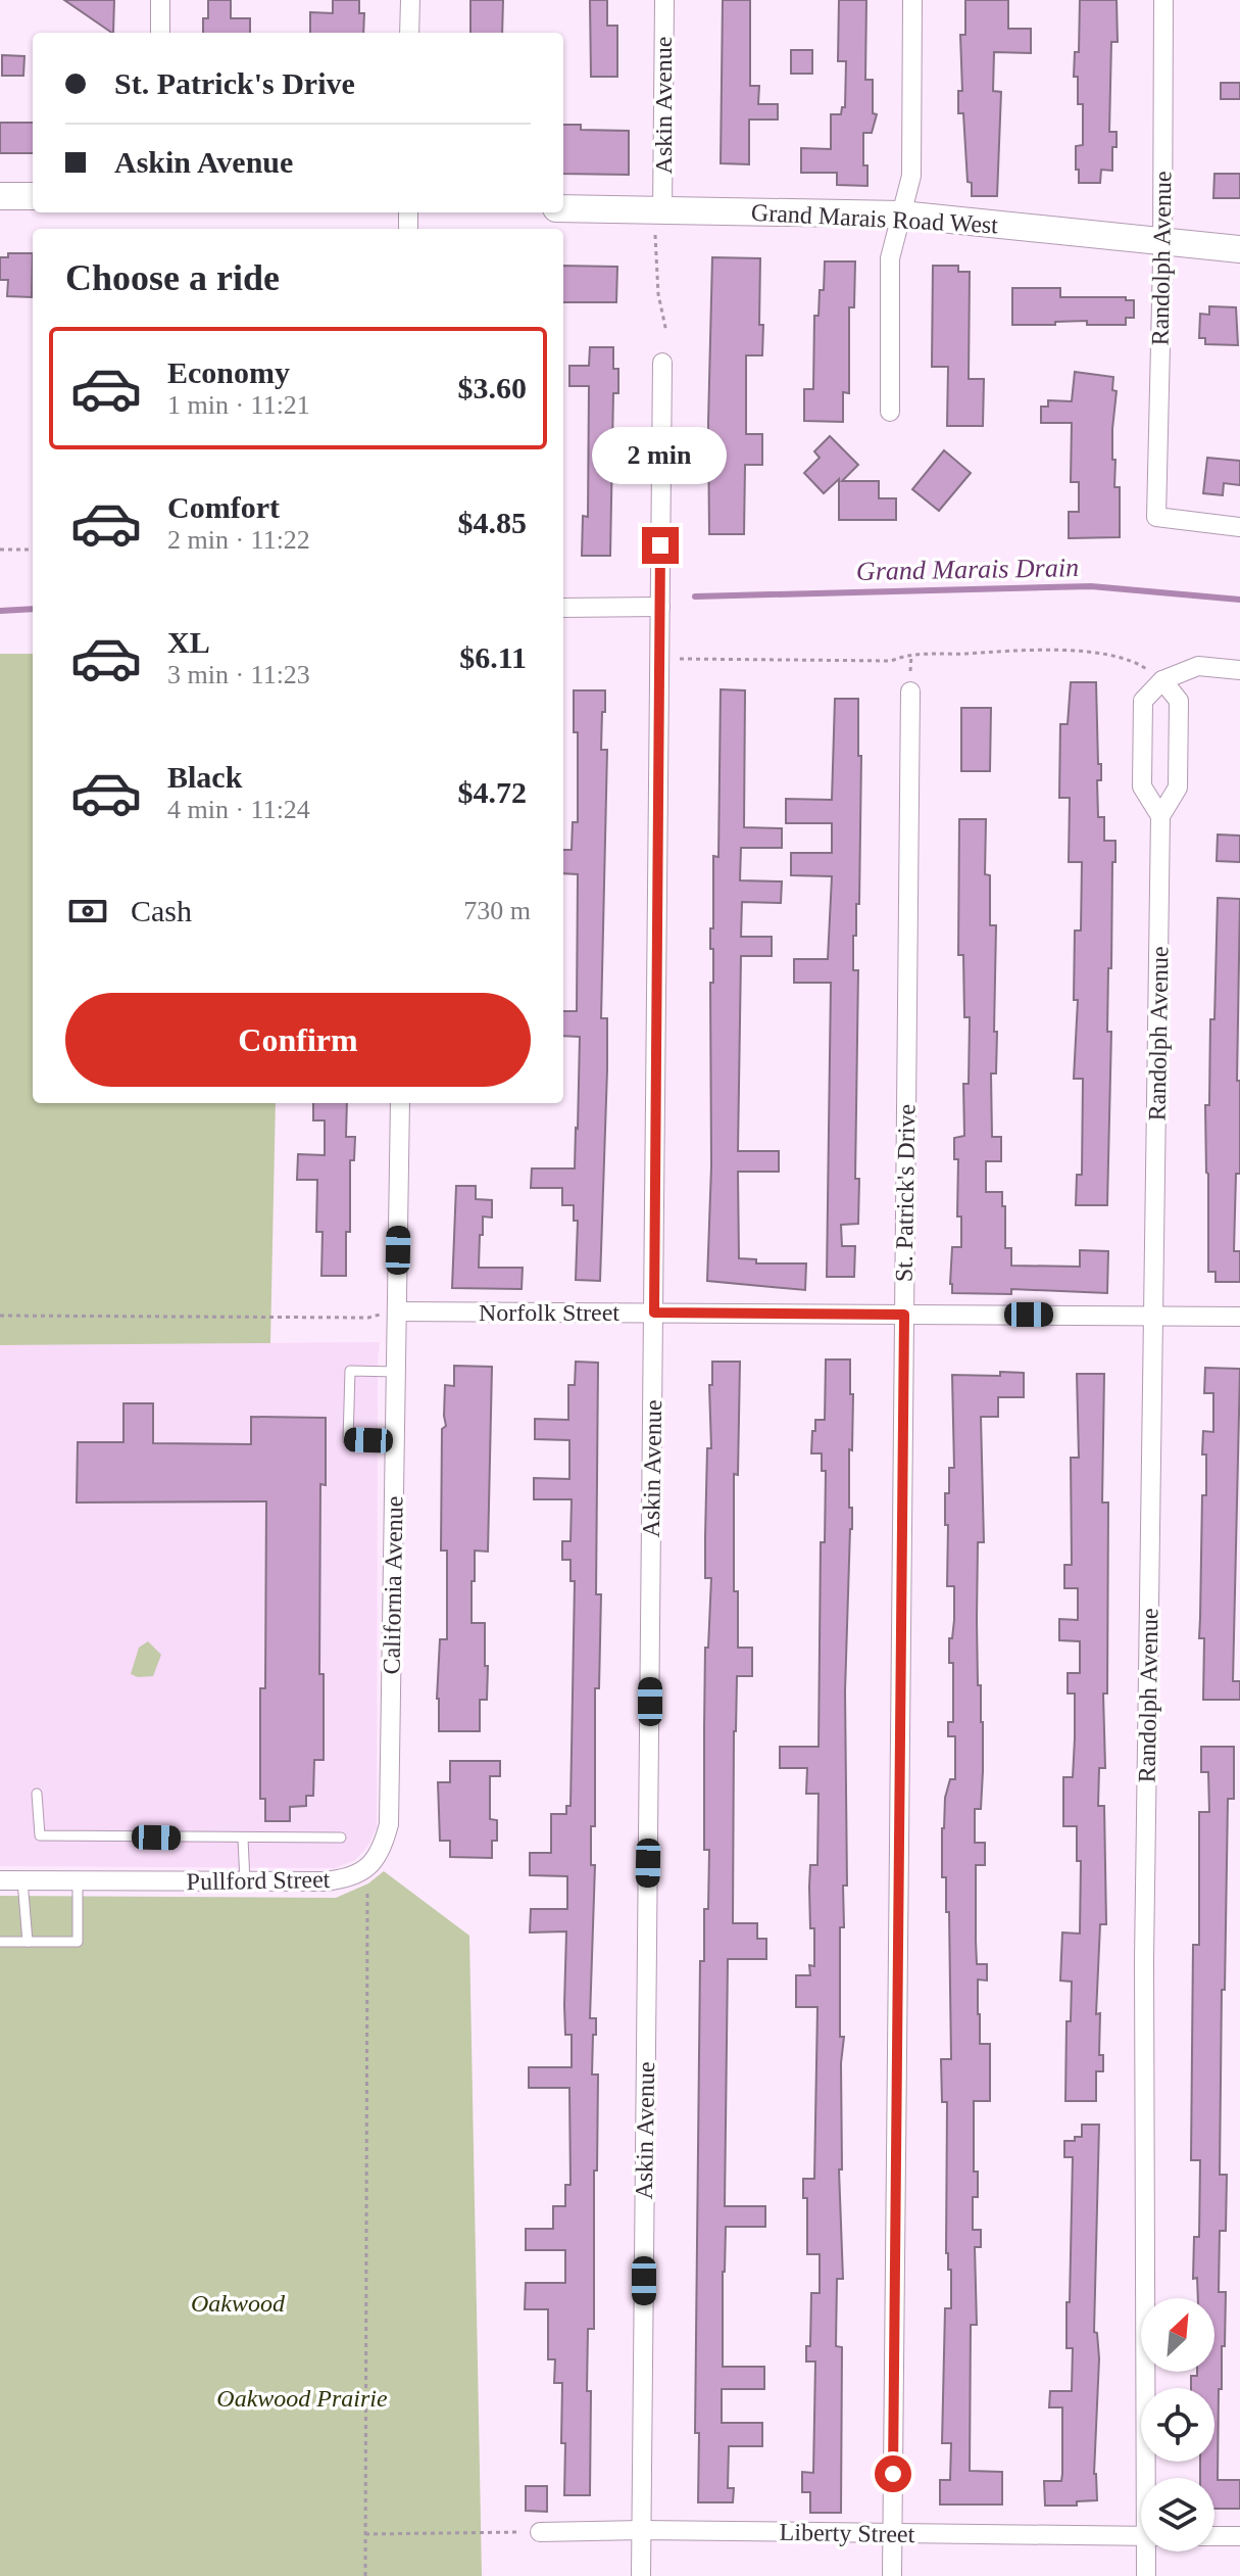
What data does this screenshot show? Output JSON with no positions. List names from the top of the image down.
{
  "streets": {
    "street": [
      "Askin Avenue",
      "Grand Marais Road West",
      "Randolph Avenue",
      "St. Patrick's Drive",
      "Norfolk Street",
      "California Avenue",
      "Pullford Street",
      "Liberty Street"
    ]
  },
  "crossings": [
    ["Askin Avenue", "Grand Marais Road West"],
    ["Askin Avenue", "Norfolk Street"],
    ["Askin Avenue", "Liberty Street"],
    ["Grand Marais Road West", "Randolph Avenue"],
    ["Randolph Avenue", "Norfolk Street"],
    ["St. Patrick's Drive", "Norfolk Street"],
    ["St. Patrick's Drive", "Liberty Street"],
    ["Norfolk Street", "California Avenue"],
    ["California Avenue", "Pullford Street"]
  ],
  "water": ["Grand Marais Drain"],
  "parks": ["Oakwood", "Oakwood Prairie"],
  "north": "top right",
  "page": {
    "banner": ["St. Patrick's Drive", "Askin Avenue"],
    "heading": "Choose a ride",
    "list": [
      {
        "name": "Economy",
        "note": "1 min · 11:21",
        "value": "$3.60"
      },
      {
        "name": "Comfort",
        "note": "2 min · 11:22",
        "value": "$4.85"
      },
      {
        "name": "XL",
        "note": "3 min · 11:23",
        "value": "$6.11"
      },
      {
        "name": "Black",
        "note": "4 min · 11:24",
        "value": "$4.72"
      }
    ],
    "bubble": "2 min",
    "pay": ["Cash", "730 m"],
    "buttons": "Confirm"
  }
}
